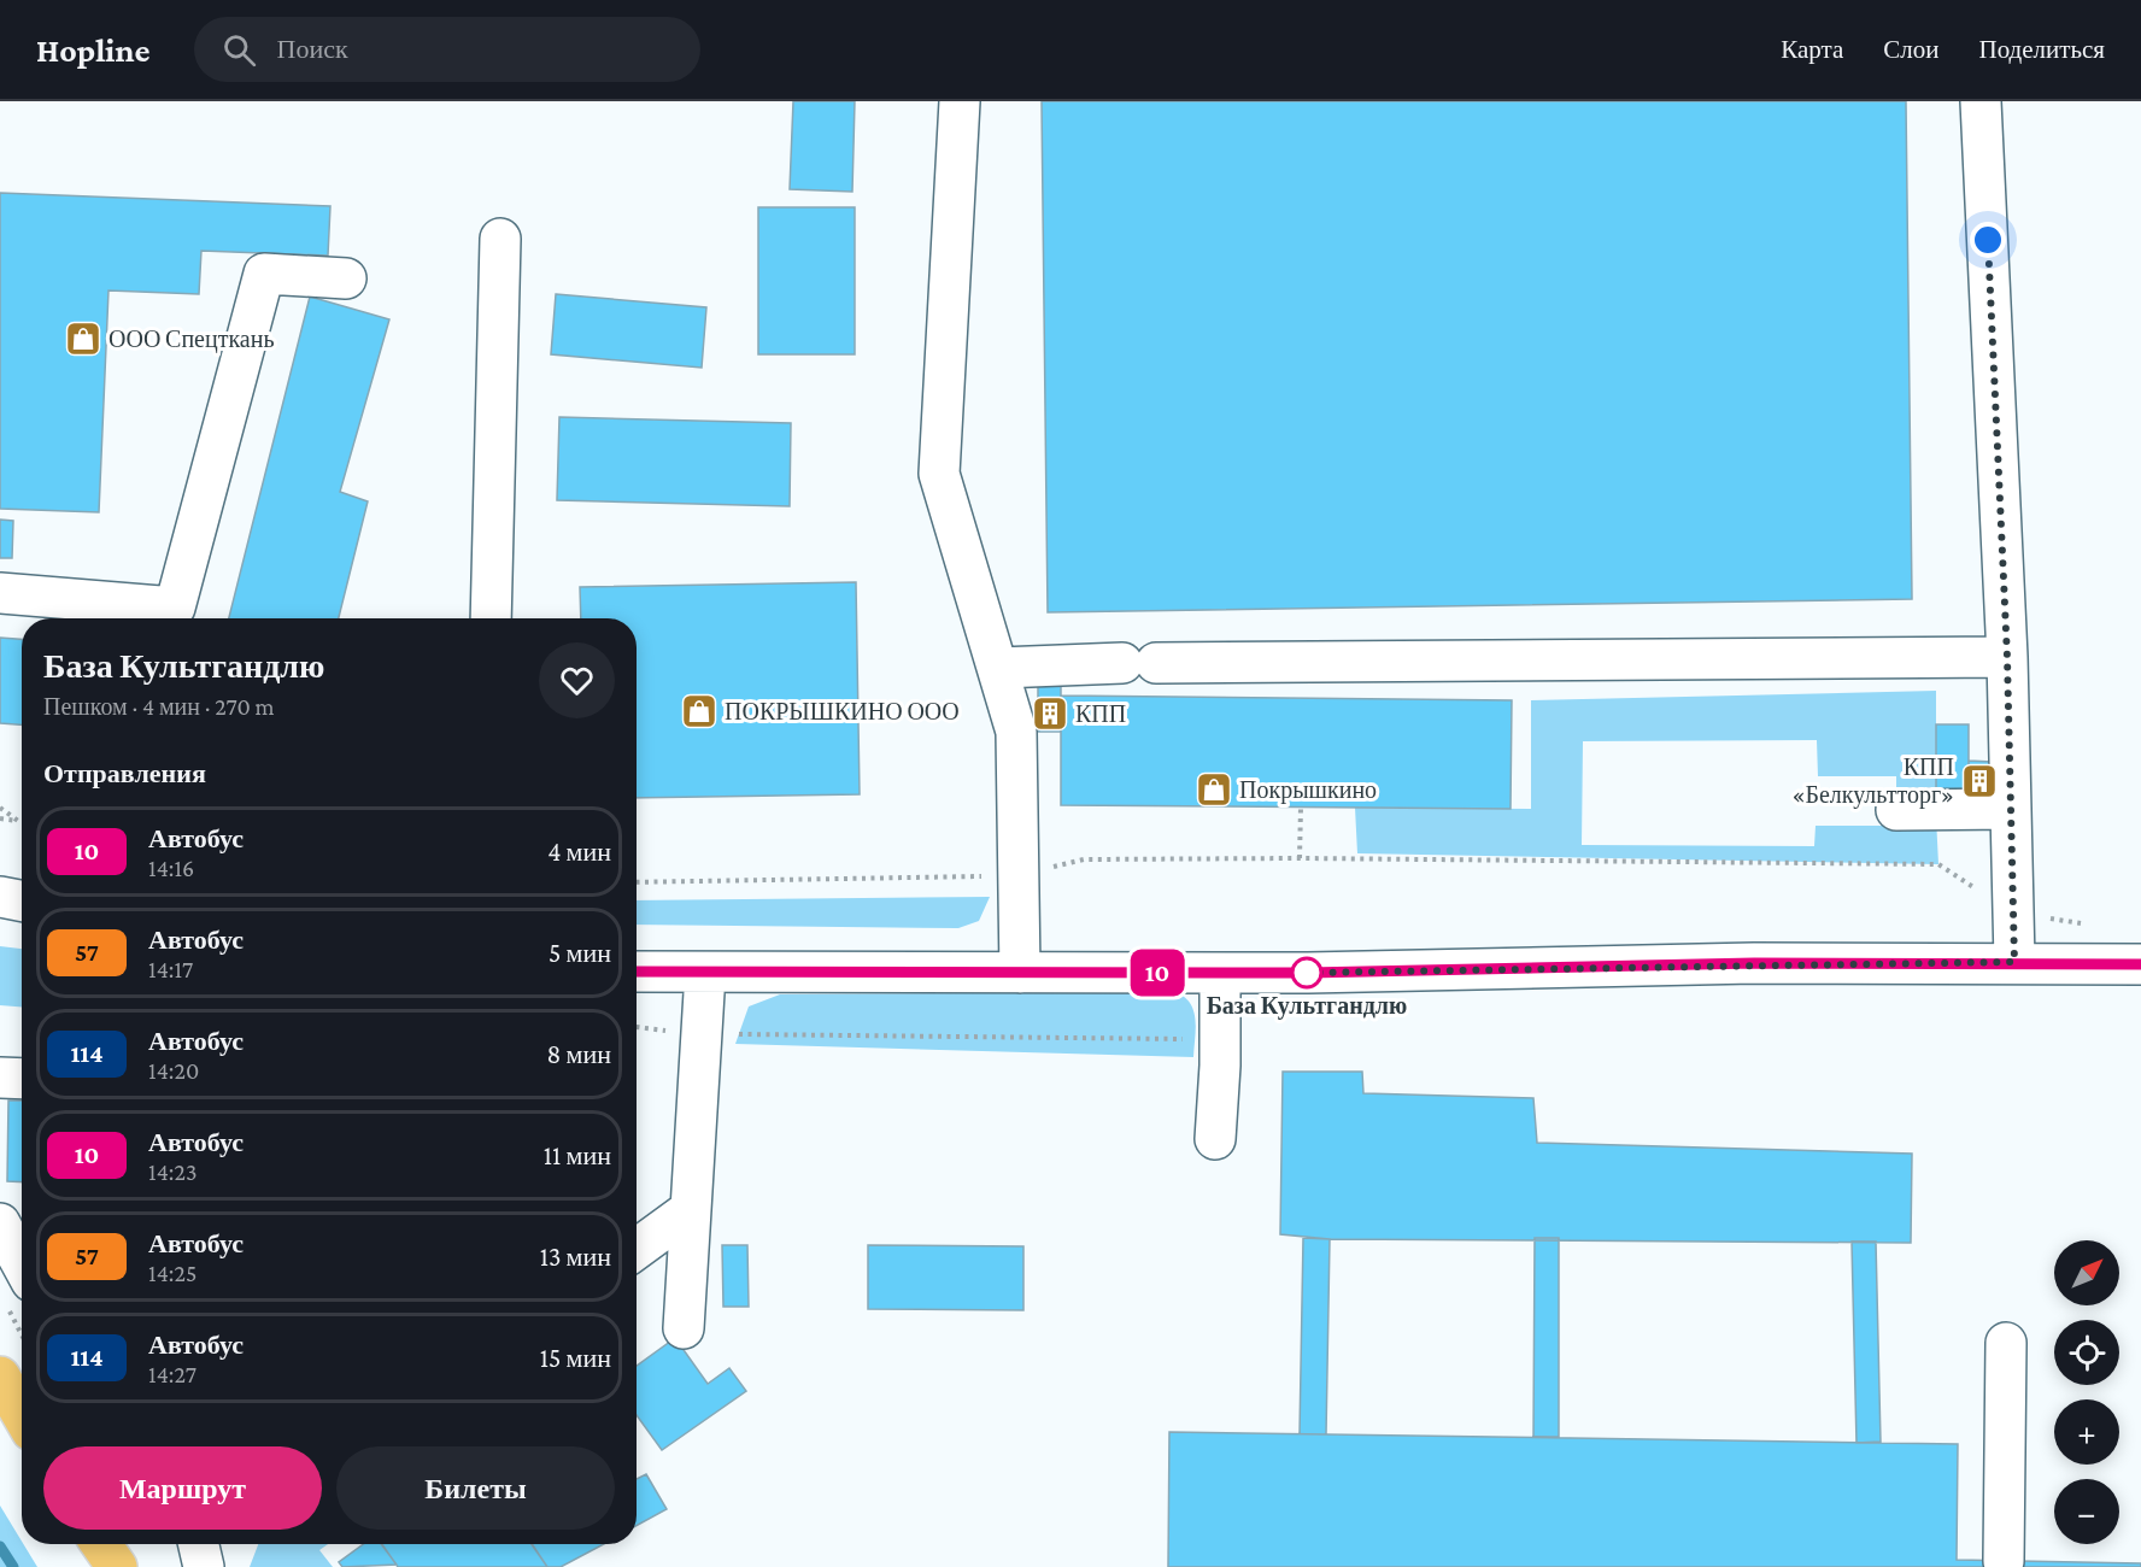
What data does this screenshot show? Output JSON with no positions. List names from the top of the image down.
{
  "places": {
    "shop": ["ООО Спецткань", "ПОКРЫШКИНО ООО", "Покрышкино"],
    "building": ["КПП", "КПП «Белкультторг»"],
    "other": ["База Культгандлю"]
  },
  "lines": ["bus line 10"],
  "north": "top right",
  "page": {
    "header": "Hopline",
    "search": "Поиск",
    "nav": ["Карта", "Слои", "Поделиться"],
    "on_map": "10",
    "heading": [
      ["База Культгандлю", "Пешком · 4 мин · 270 m"],
      "Отправления"
    ],
    "list": [
      {
        "mark": "10",
        "name": "Автобус",
        "note": "14:16",
        "value": "4 мин"
      },
      {
        "mark": "57",
        "name": "Автобус",
        "note": "14:17",
        "value": "5 мин"
      },
      {
        "mark": "114",
        "name": "Автобус",
        "note": "14:20",
        "value": "8 мин"
      },
      {
        "mark": "10",
        "name": "Автобус",
        "note": "14:23",
        "value": "11 мин"
      },
      {
        "mark": "57",
        "name": "Автобус",
        "note": "14:25",
        "value": "13 мин"
      },
      {
        "mark": "114",
        "name": "Автобус",
        "note": "14:27",
        "value": "15 мин"
      }
    ],
    "map_buttons": ["+", "−"],
    "buttons": ["Маршрут", "Билеты"]
  }
}
